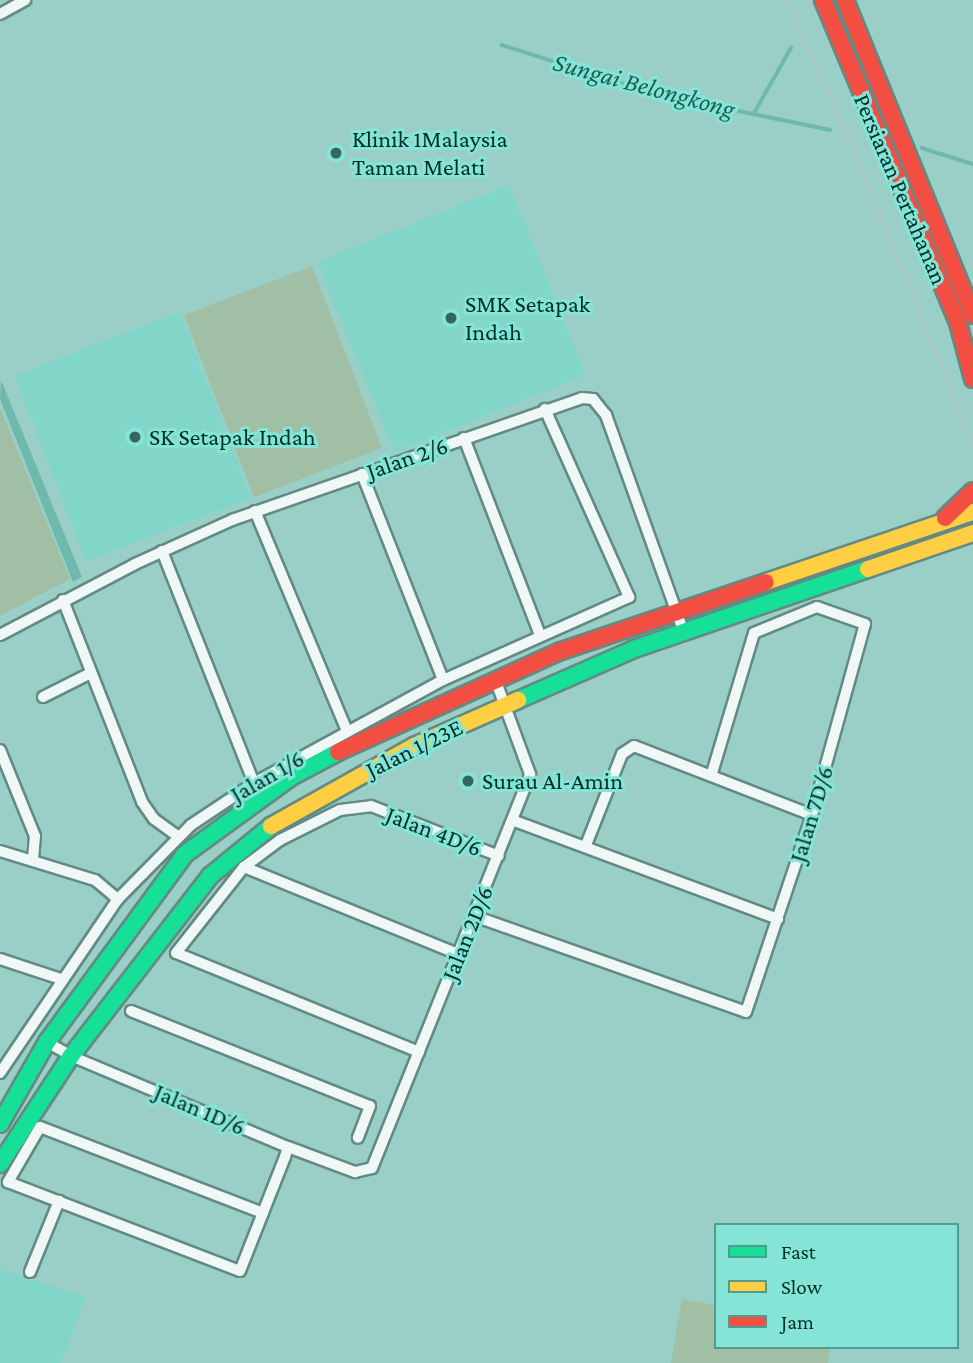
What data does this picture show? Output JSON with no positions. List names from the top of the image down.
{
  "streets": {
    "street": [
      "Persiaran Pertahanan",
      "Jalan 2/6",
      "Jalan 1/23E",
      "Jalan 1/6",
      "Jalan 7D/6",
      "Jalan 4D/6",
      "Jalan 2D/6",
      "Jalan 1D/6"
    ]
  },
  "crossings": [
    ["Jalan 2/6", "Jalan 1/23E"],
    ["Jalan 2/6", "Jalan 1/6"],
    ["Jalan 1/23E", "Jalan 2D/6"],
    ["Jalan 1/23E", "Jalan 1D/6"],
    ["Jalan 7D/6", "Jalan 2D/6"],
    ["Jalan 4D/6", "Jalan 2D/6"],
    ["Jalan 2D/6", "Jalan 1D/6"]
  ],
  "water": ["Sungai Belongkong"],
  "places": [
    "Klinik 1Malaysia Taman Melati",
    "SMK Setapak Indah",
    "SK Setapak Indah",
    "Surau Al-Amin"
  ],
  "legend": ["Fast", "Slow", "Jam"]
}
